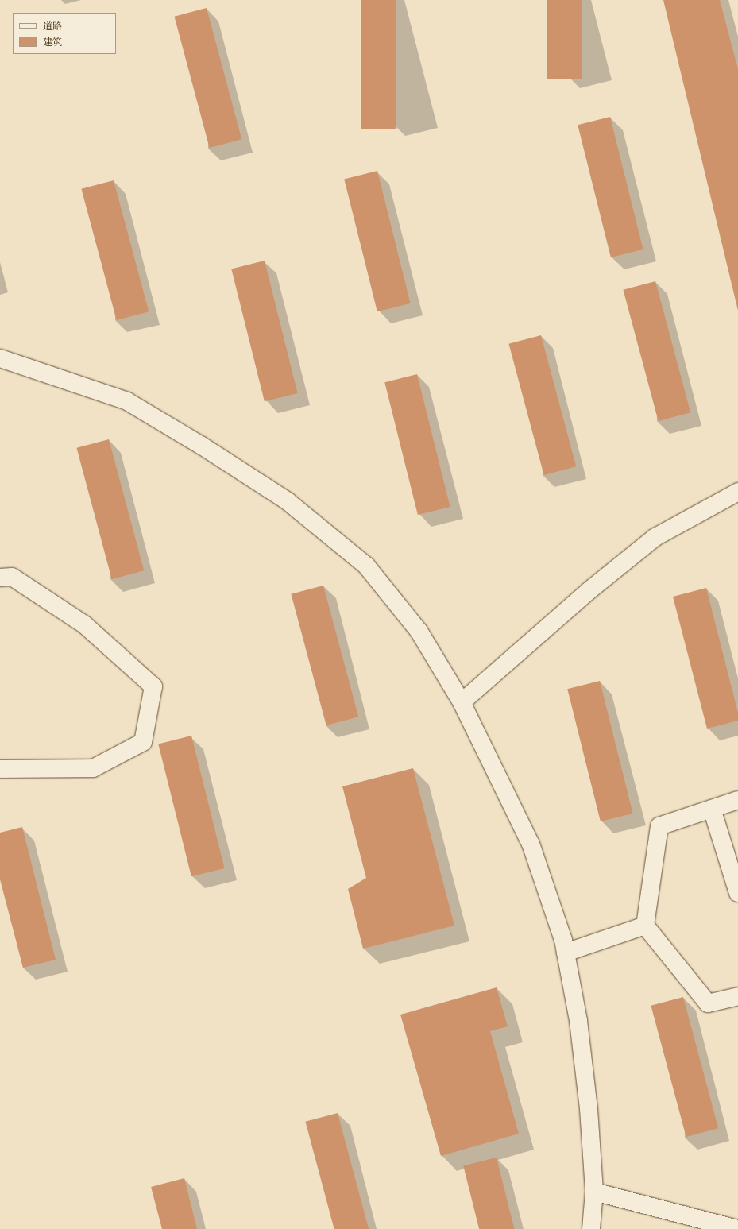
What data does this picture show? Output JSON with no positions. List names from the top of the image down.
{
  "legend": ["道路", "建筑"]
}
